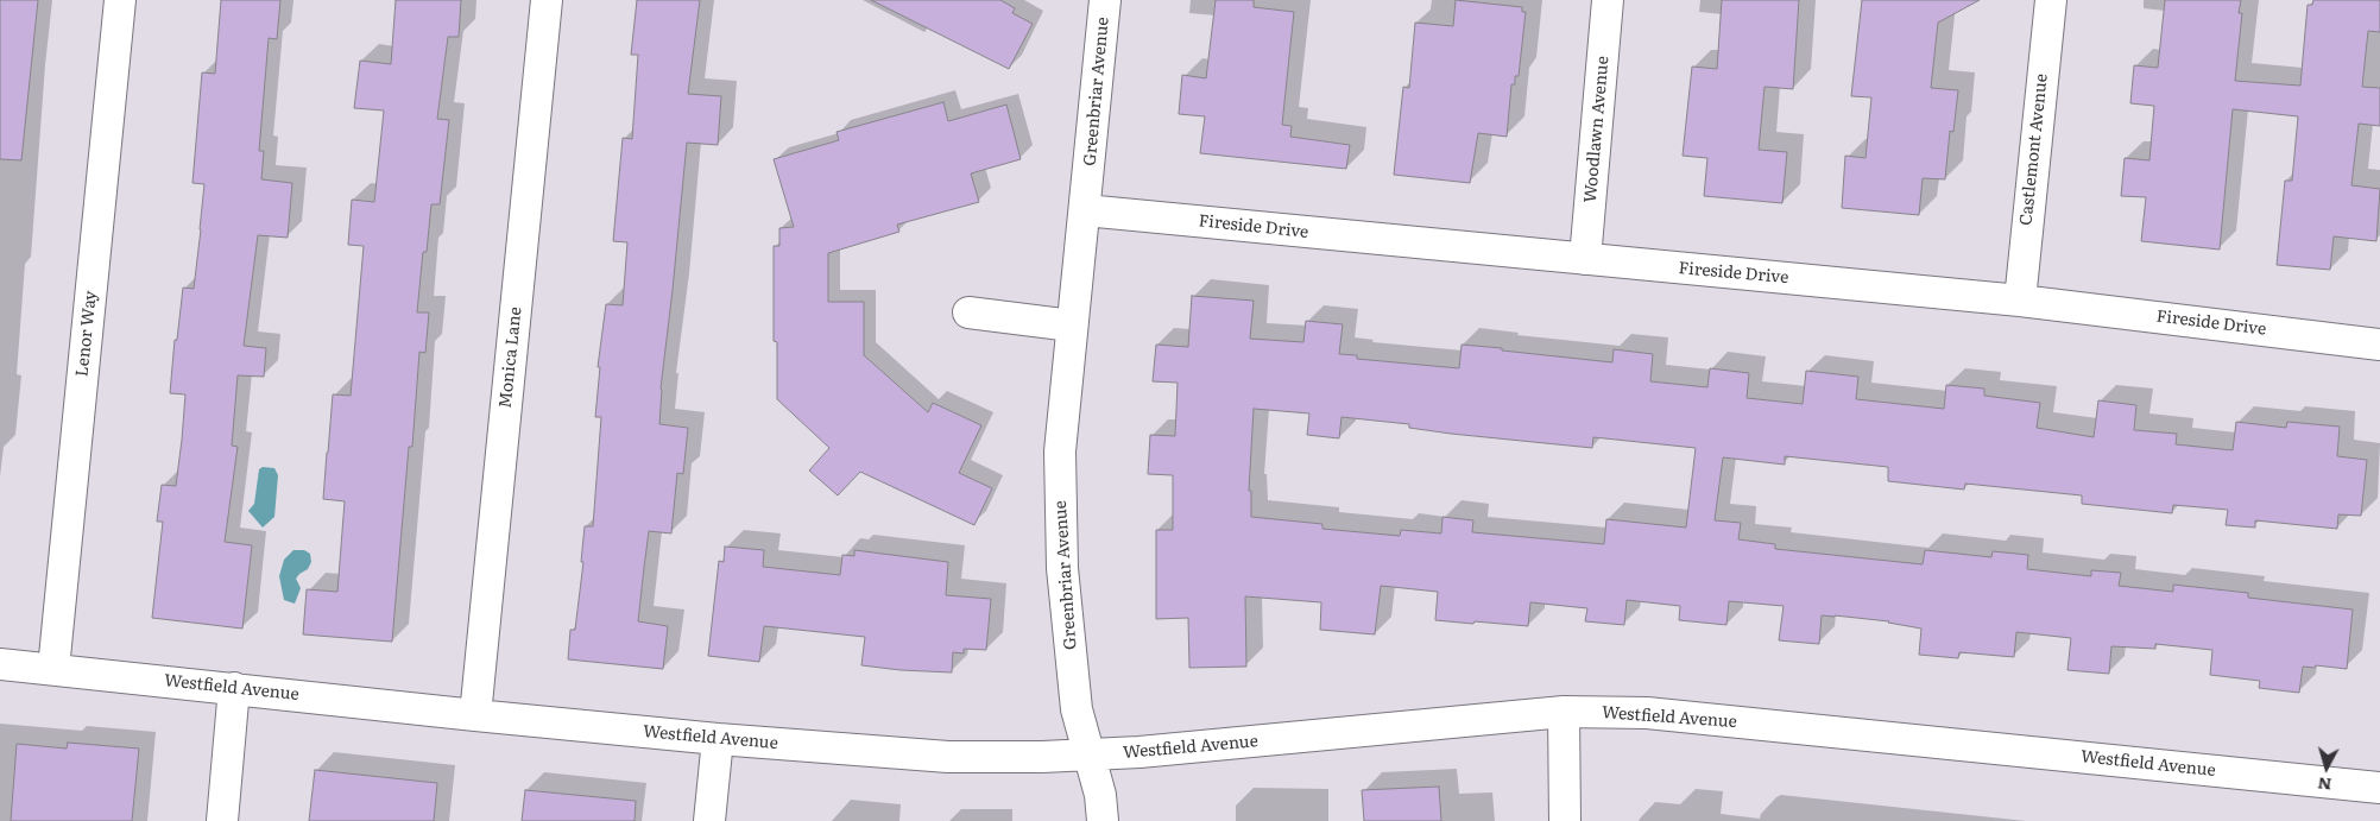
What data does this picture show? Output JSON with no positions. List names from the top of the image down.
{
  "streets": {
    "street": [
      "Greenbriar Avenue",
      "Woodlawn Avenue",
      "Castlemont Avenue",
      "Fireside Drive",
      "Lenor Way",
      "Monica Lane",
      "Westfield Avenue"
    ]
  },
  "crossings": [
    ["Greenbriar Avenue", "Fireside Drive"],
    ["Greenbriar Avenue", "Westfield Avenue"],
    ["Woodlawn Avenue", "Fireside Drive"],
    ["Castlemont Avenue", "Fireside Drive"],
    ["Lenor Way", "Westfield Avenue"],
    ["Monica Lane", "Westfield Avenue"]
  ],
  "north": "bottom"
}
